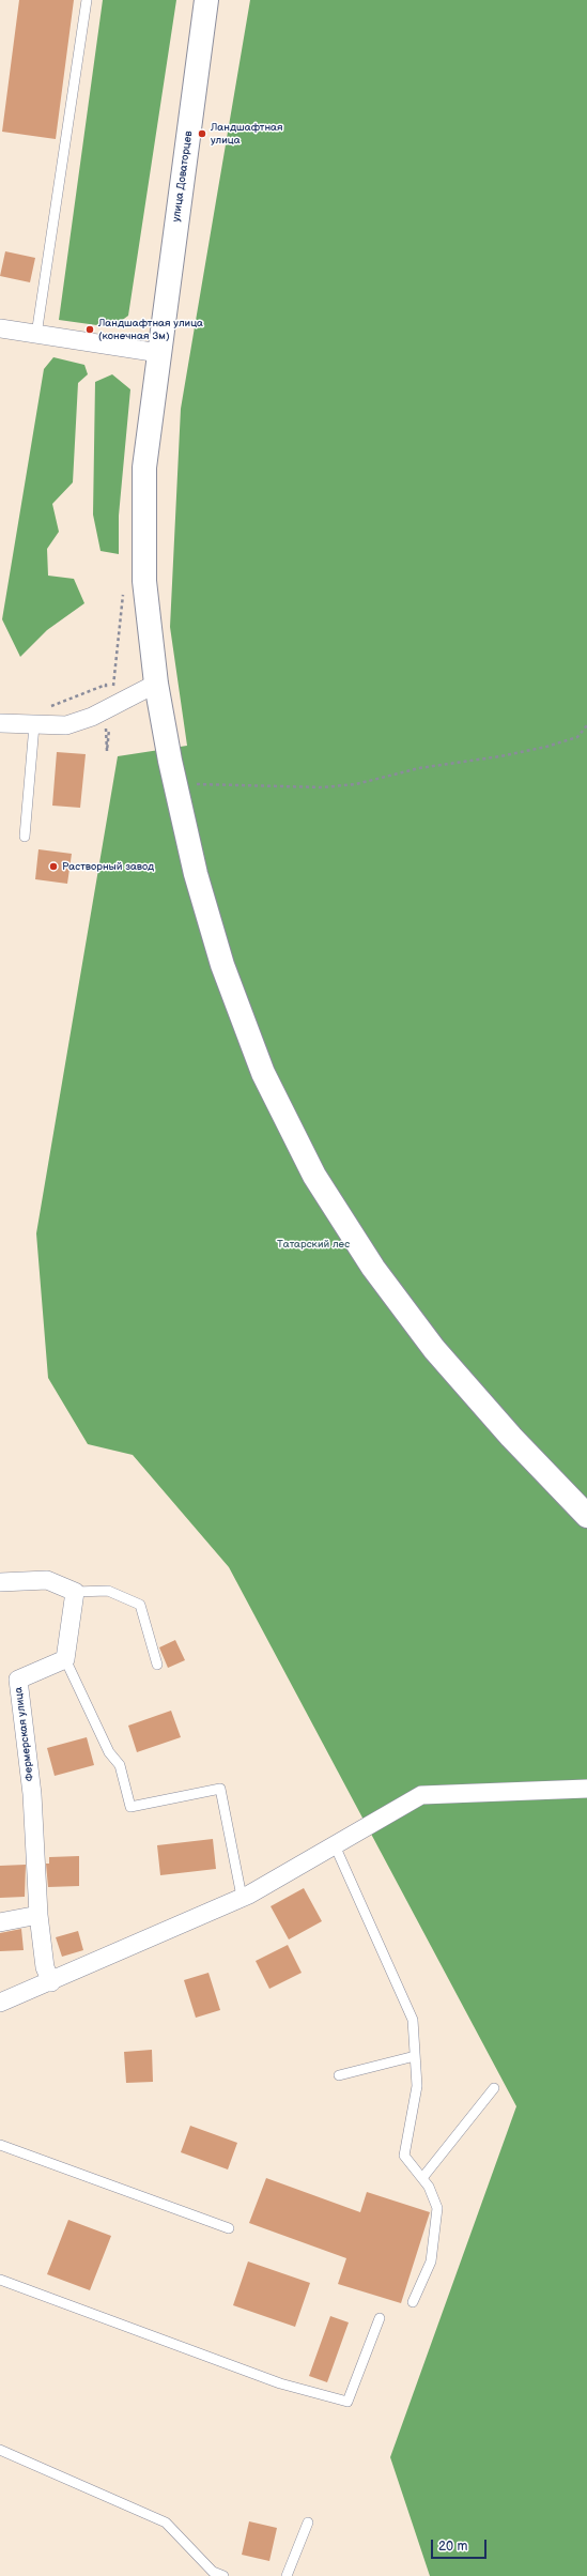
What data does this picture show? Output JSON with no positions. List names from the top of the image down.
{
  "streets": {
    "main road": ["улица Доваторцев"],
    "street": ["Фермерская улица"]
  },
  "parks": ["Татарский лес"],
  "places": ["Ландшафтная улица", "Ландшафтная улица (конечная 3м)", "Растворный завод"],
  "scale_bar": "20 m"
}
